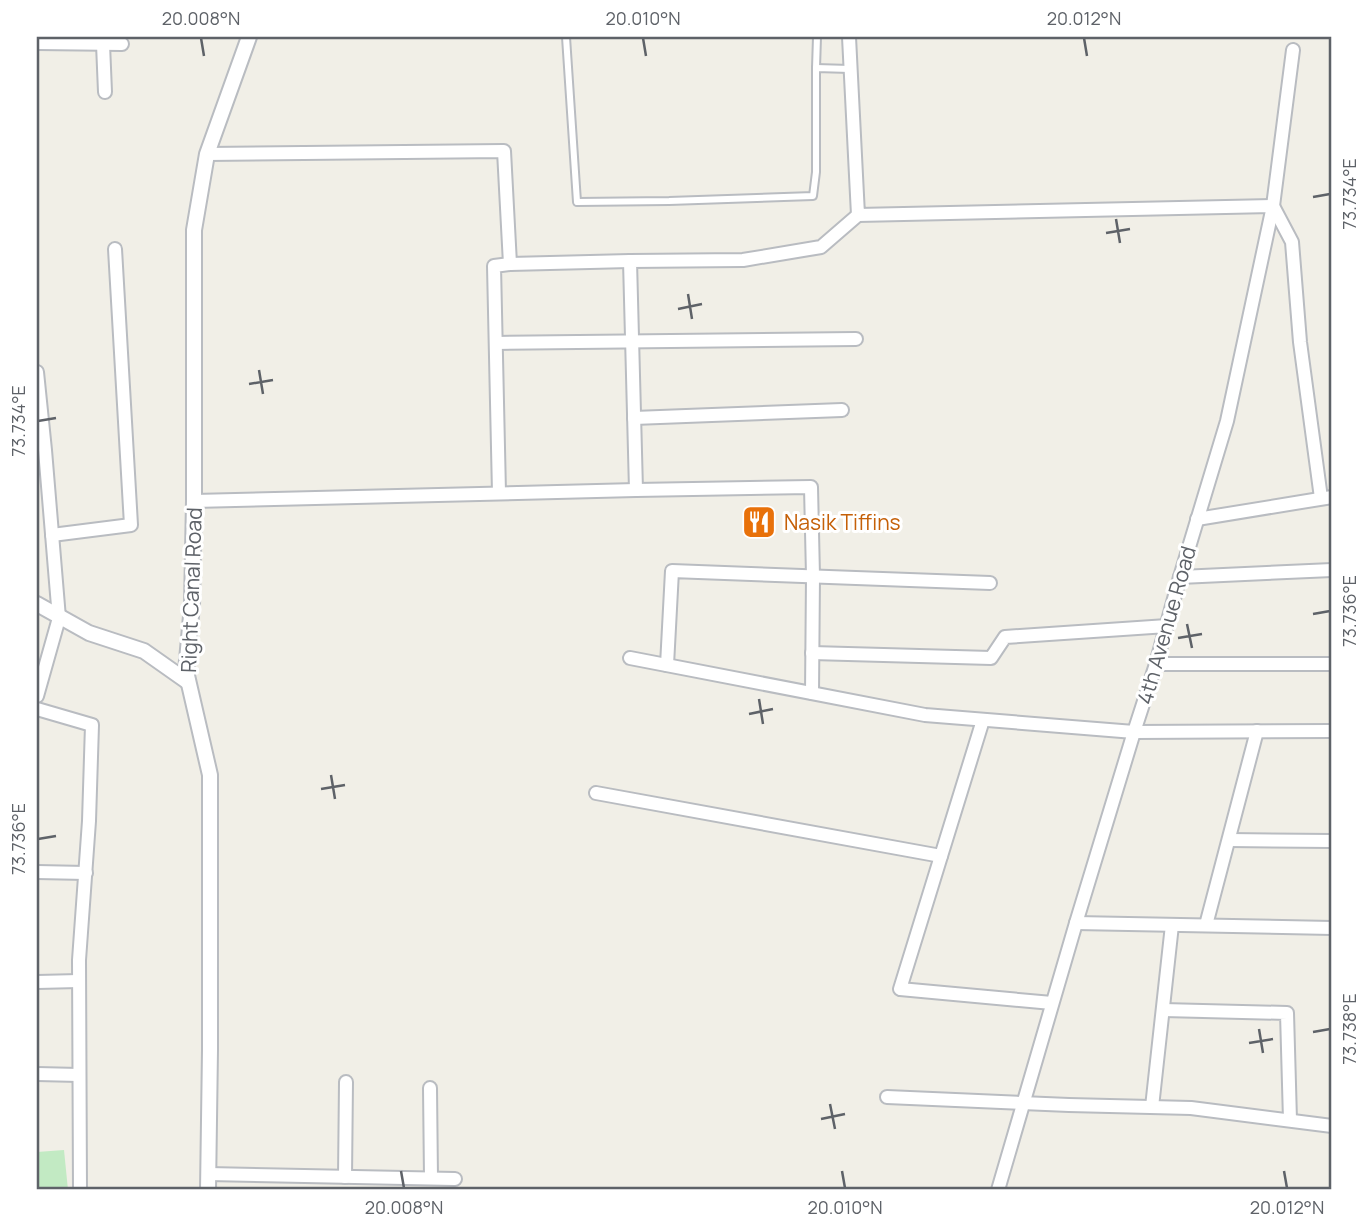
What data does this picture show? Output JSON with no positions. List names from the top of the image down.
{
  "streets": {
    "street": ["Right Canal Road", "4th Avenue Road"]
  },
  "places": {
    "restaurant": ["Nasik Tiffins"]
  },
  "coordinates": [
    "20.008°N",
    "20.010°N",
    "20.012°N",
    "73.734°E",
    "73.736°E",
    "73.738°E"
  ]
}
